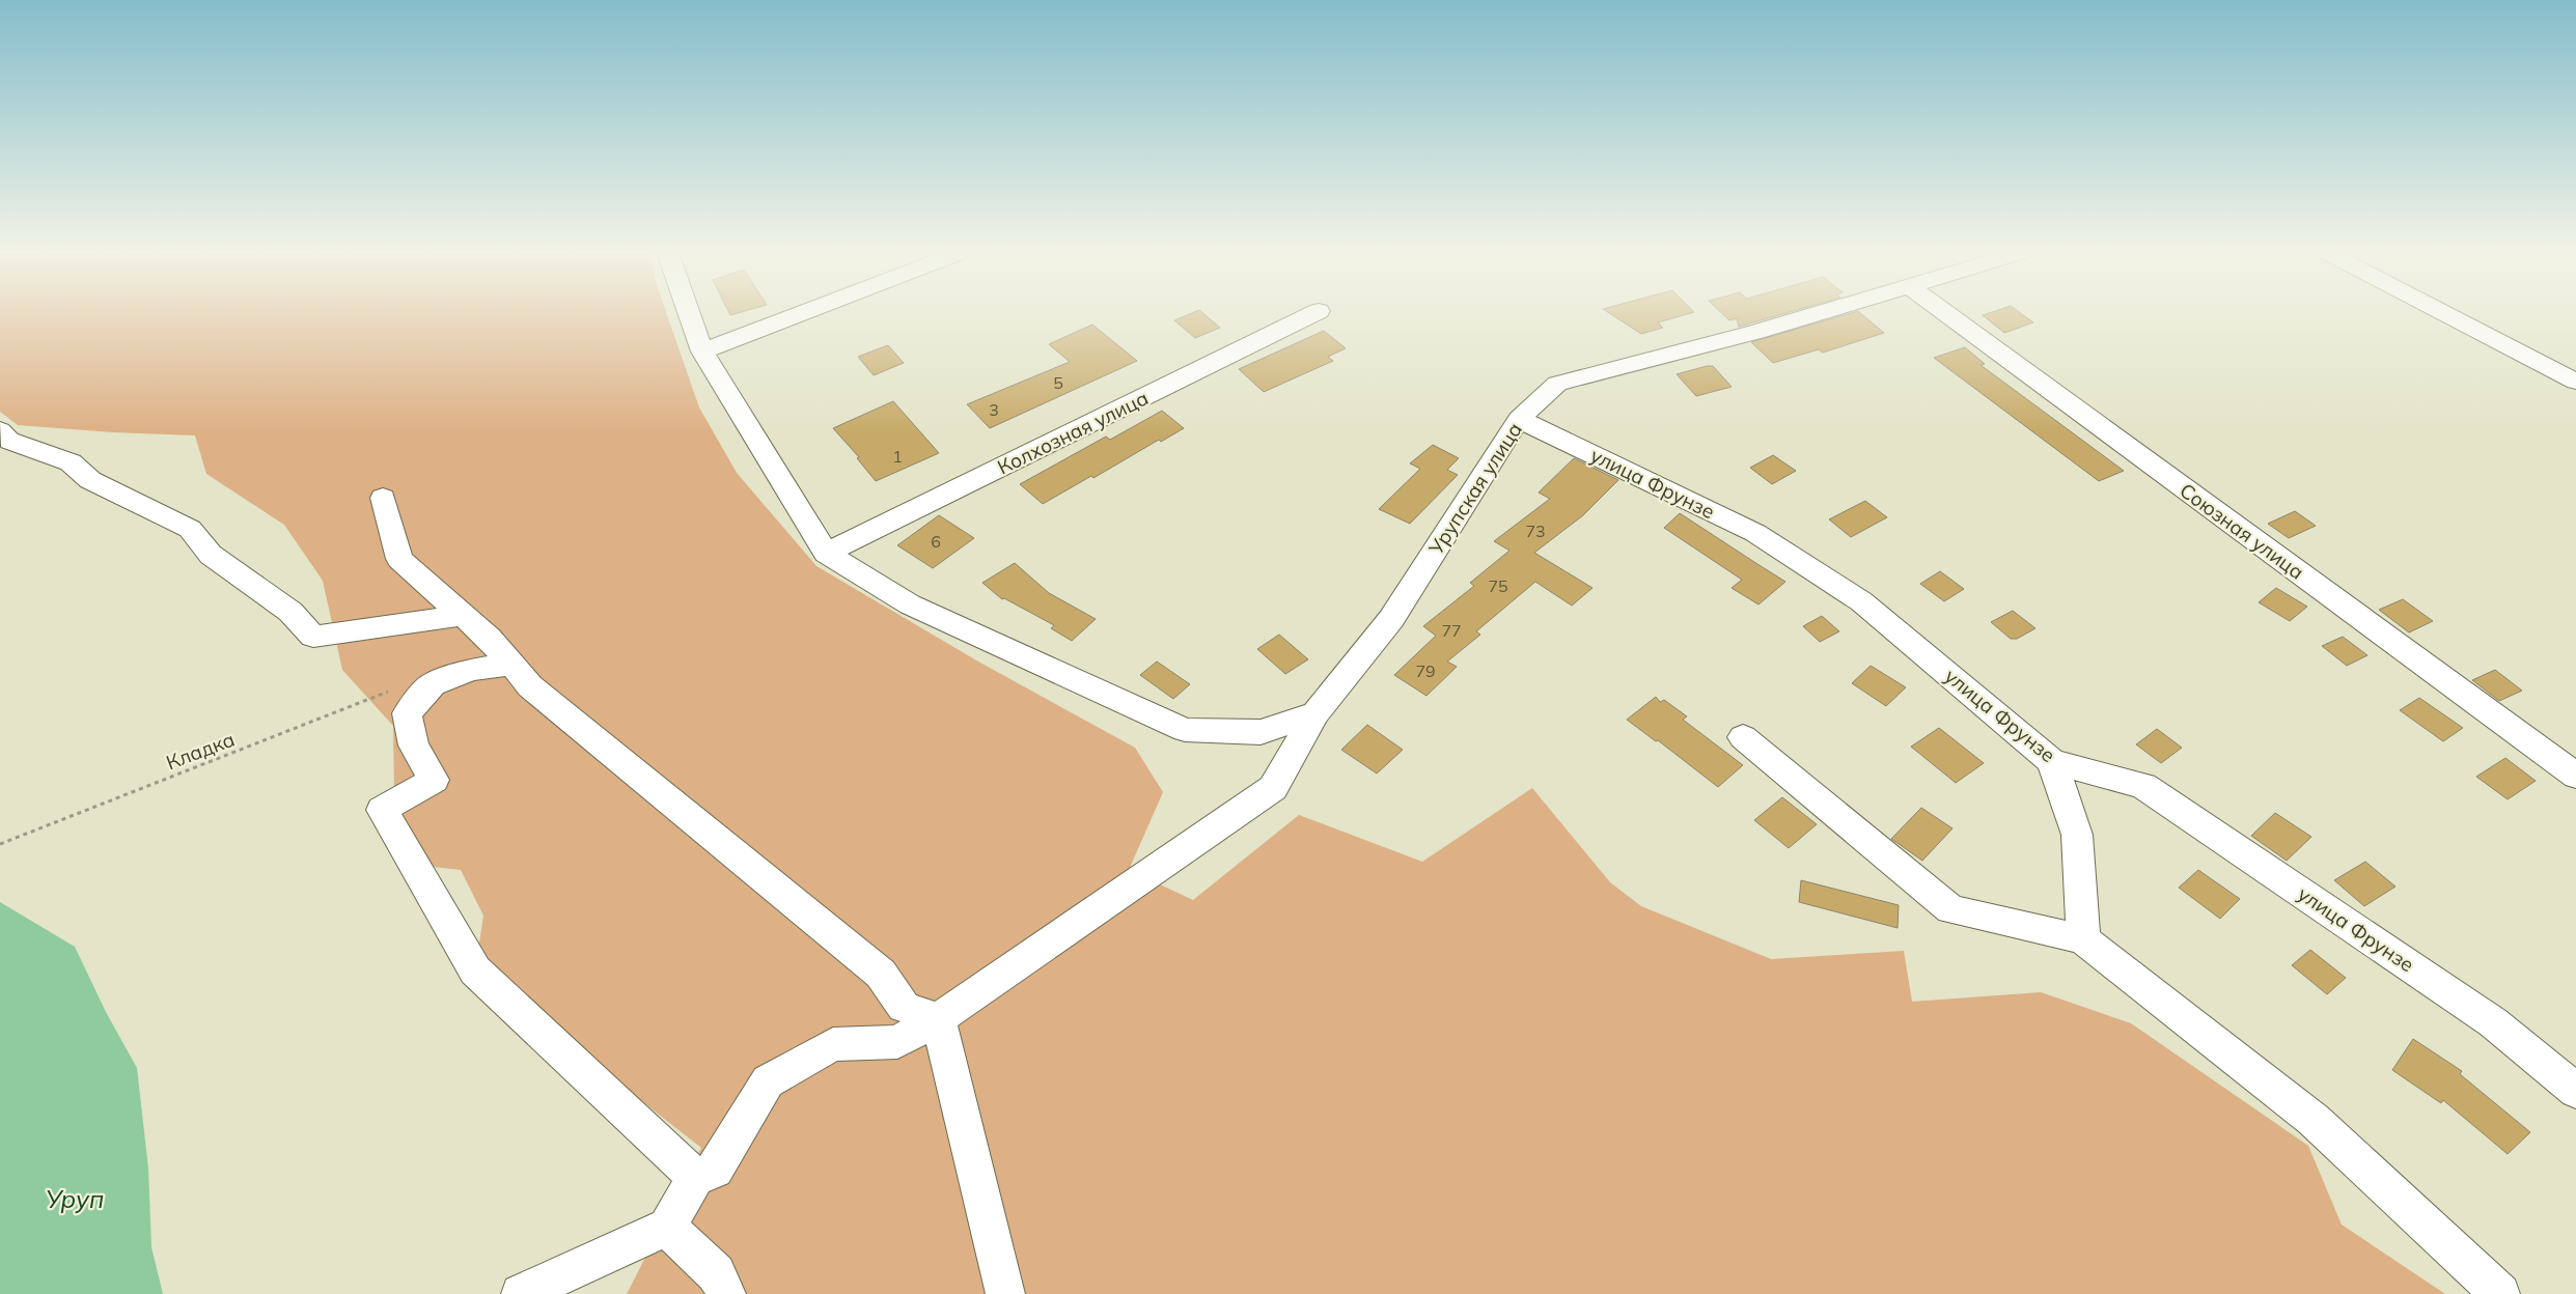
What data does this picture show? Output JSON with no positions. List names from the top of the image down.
{
  "streets": {
    "street": [
      "Колхозная улица",
      "улица Фрунзе",
      "Урупская улица",
      "Союзная улица"
    ],
    "path": ["Кладка"]
  },
  "crossings": [
    ["улица Фрунзе", "Урупская улица"]
  ],
  "water": ["Уруп"],
  "house_numbers": [
    "5",
    "3",
    "1",
    "73",
    "6",
    "75",
    "77",
    "79"
  ]
}
